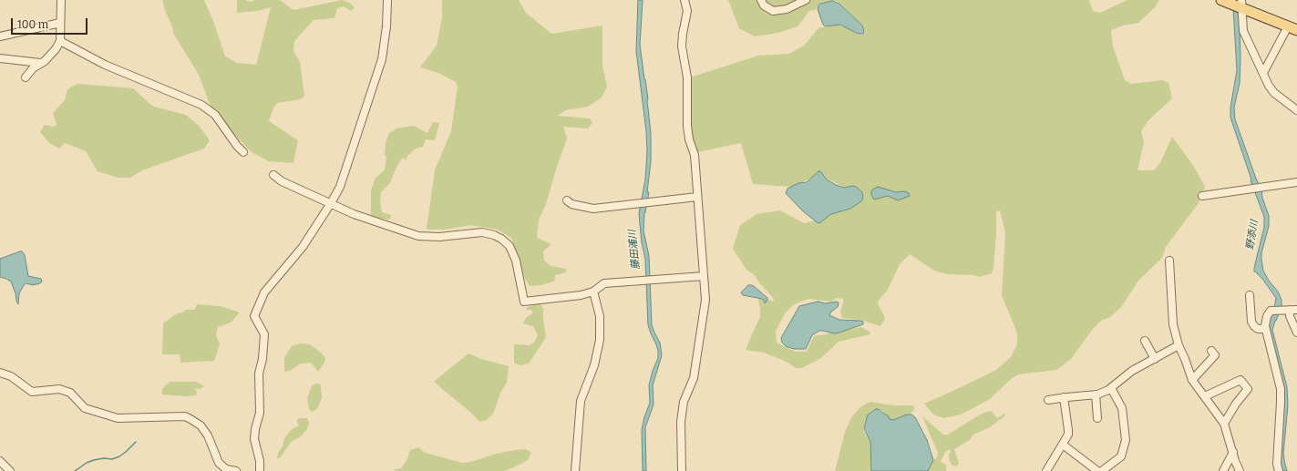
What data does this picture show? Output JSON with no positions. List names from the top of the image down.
{
  "water": ["野添川", "藤田浦川"],
  "scale_bar": "100 m"
}
